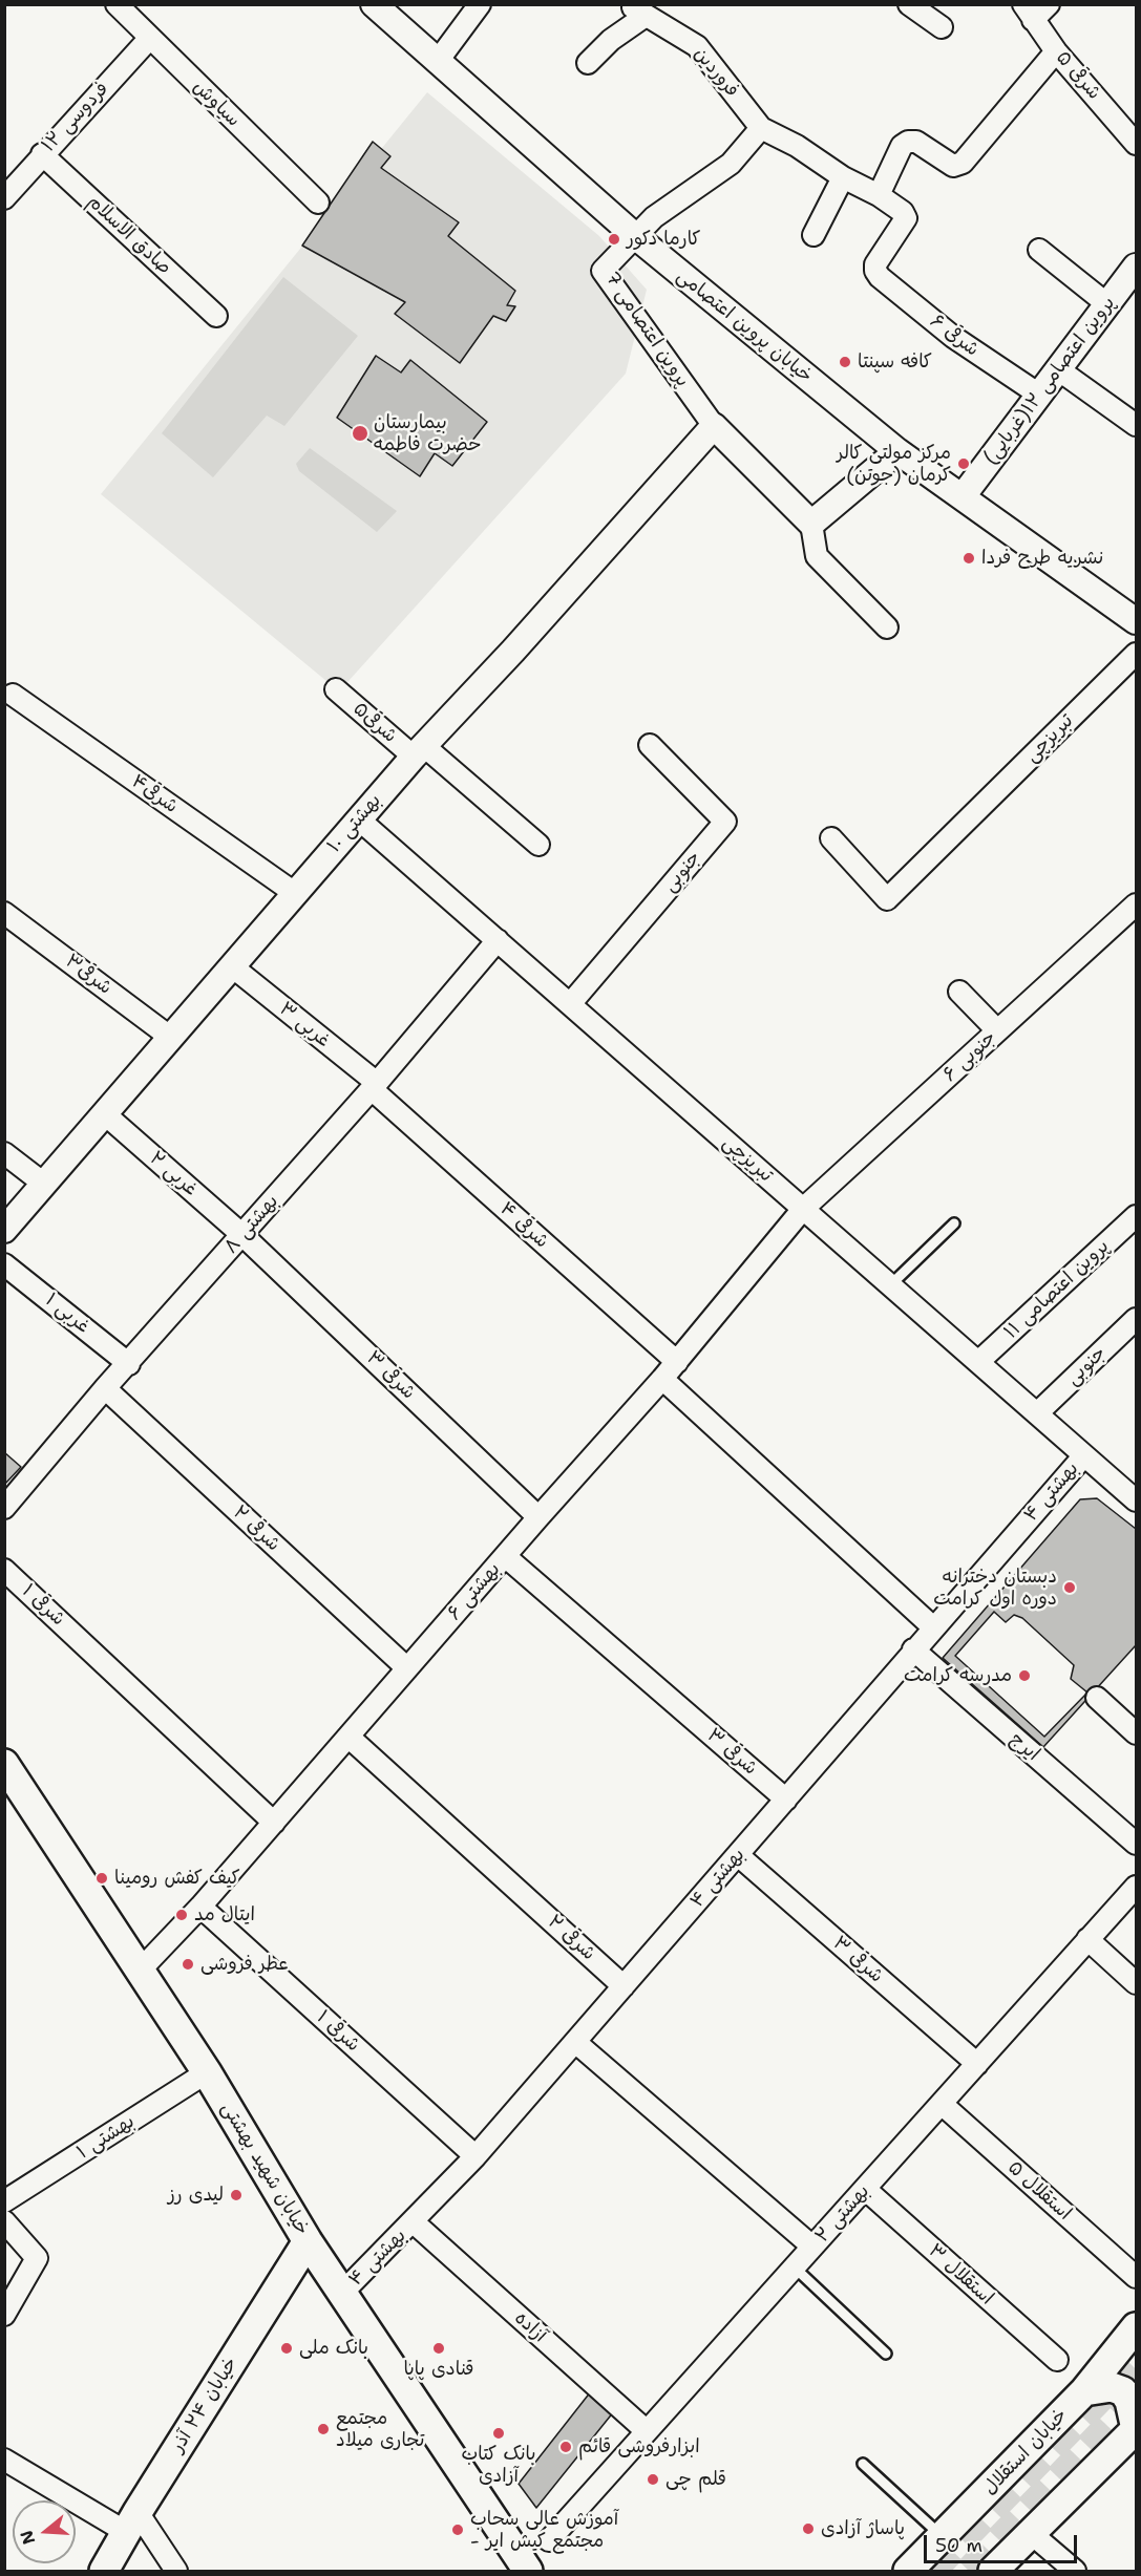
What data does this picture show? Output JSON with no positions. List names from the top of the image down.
{
  "streets": {
    "main road": ["خیابان شهید بهشتی", "خیابان ۲۴ آذر", "خیابان استقلال"],
    "street": [
      "فروردین",
      "شرقی ۵",
      "سیاوش",
      "فردوسی ۱۲",
      "صادق الاسلام",
      "خیابان پروین اعتصامی",
      "پروین اعتصامی 7",
      "شرقی ۶",
      "پروین اعتصامی ۱۲(غربایی)",
      "شرقی۵",
      "تبریزچی",
      "شرقی۴",
      "بهشتی ۱۰",
      "جنوبی",
      "شرقی۳",
      "غربی ۳",
      "جنوبی ۶",
      "غربی ۲",
      "بهشتی ۸",
      "شرقی ۴",
      "پروین اعتصامی ۱۱",
      "غربی ۱",
      "شرقی ۳",
      "بهشتی ۴",
      "شرقی ۲",
      "بهشتی ۶",
      "شرقی ۱",
      "ایرج",
      "۳ شرقی",
      "بهشتی ۱",
      "استقلال ۵",
      "بهشتی ۲",
      "استقلال ۳",
      "آزاده"
    ]
  },
  "crossings": [
    ["سیاوش", "فردوسی ۱۲"],
    ["فردوسی ۱۲", "صادق الاسلام"],
    ["خیابان پروین اعتصامی", "پروین اعتصامی 7"],
    ["خیابان پروین اعتصامی", "پروین اعتصامی ۱۲(غربایی)"],
    ["پروین اعتصامی 7", "بهشتی ۱۰"],
    ["شرقی ۶", "پروین اعتصامی ۱۲(غربایی)"],
    ["شرقی۵", "بهشتی ۱۰"],
    ["تبریزچی", "بهشتی ۱۰"],
    ["تبریزچی", "جنوبی"],
    ["تبریزچی", "جنوبی ۶"],
    ["تبریزچی", "بهشتی ۸"],
    ["تبریزچی", "پروین اعتصامی ۱۱"],
    ["تبریزچی", "بهشتی ۴"],
    ["تبریزچی", "بهشتی ۶"],
    ["شرقی۴", "بهشتی ۱۰"],
    ["بهشتی ۱۰", "شرقی۳"],
    ["بهشتی ۱۰", "غربی ۳"],
    ["بهشتی ۱۰", "غربی ۲"],
    ["غربی ۳", "بهشتی ۸"],
    ["غربی ۳", "شرقی ۴"],
    ["جنوبی ۶", "بهشتی ۶"],
    ["غربی ۲", "بهشتی ۸"],
    ["غربی ۲", "شرقی ۳"],
    ["بهشتی ۸", "شرقی ۴"],
    ["بهشتی ۸", "غربی ۱"],
    ["بهشتی ۸", "شرقی ۳"],
    ["بهشتی ۸", "شرقی ۲"],
    ["شرقی ۴", "بهشتی ۶"],
    ["شرقی ۳", "بهشتی ۴"],
    ["شرقی ۳", "بهشتی ۶"],
    ["بهشتی ۴", "شرقی ۲"],
    ["بهشتی ۴", "شرقی ۱"],
    ["بهشتی ۴", "ایرج"],
    ["بهشتی ۴", "۳ شرقی"],
    ["بهشتی ۴", "خیابان شهید بهشتی"],
    ["بهشتی ۴", "آزاده"],
    ["شرقی ۲", "بهشتی ۶"],
    ["بهشتی ۶", "شرقی ۱"],
    ["بهشتی ۶", "خیابان شهید بهشتی"],
    ["۳ شرقی", "بهشتی ۲"],
    ["بهشتی ۱", "خیابان شهید بهشتی"],
    ["خیابان شهید بهشتی", "خیابان ۲۴ آذر"],
    ["استقلال ۵", "بهشتی ۲"],
    ["بهشتی ۲", "استقلال ۳"],
    ["بهشتی ۲", "آزاده"]
  ],
  "places": [
    "کارما دکور",
    "کافه سپنتا",
    "بیمارستان حضرت فاطمه",
    "مرکز مولتی کالر کرمان (جوتن)",
    "نشریه طرح فردا",
    "دبستان دخترانه دوره اول کرامت",
    "مدرسه کرامت",
    "کیف کفش رومینا",
    "ایتال مد",
    "عطر فروشی",
    "لیدی رز",
    "بانک ملی",
    "قنادی پاپا",
    "مجتمع تجاری میلاد",
    "بانک کتاب آزادی",
    "ابزارفروشی قائم",
    "قلم چی",
    "پاساژ آزادی",
    "آموزش عالی سحاب - مجتمع کیش ایر"
  ],
  "scale_bar": "50 m",
  "north": "left"
}
